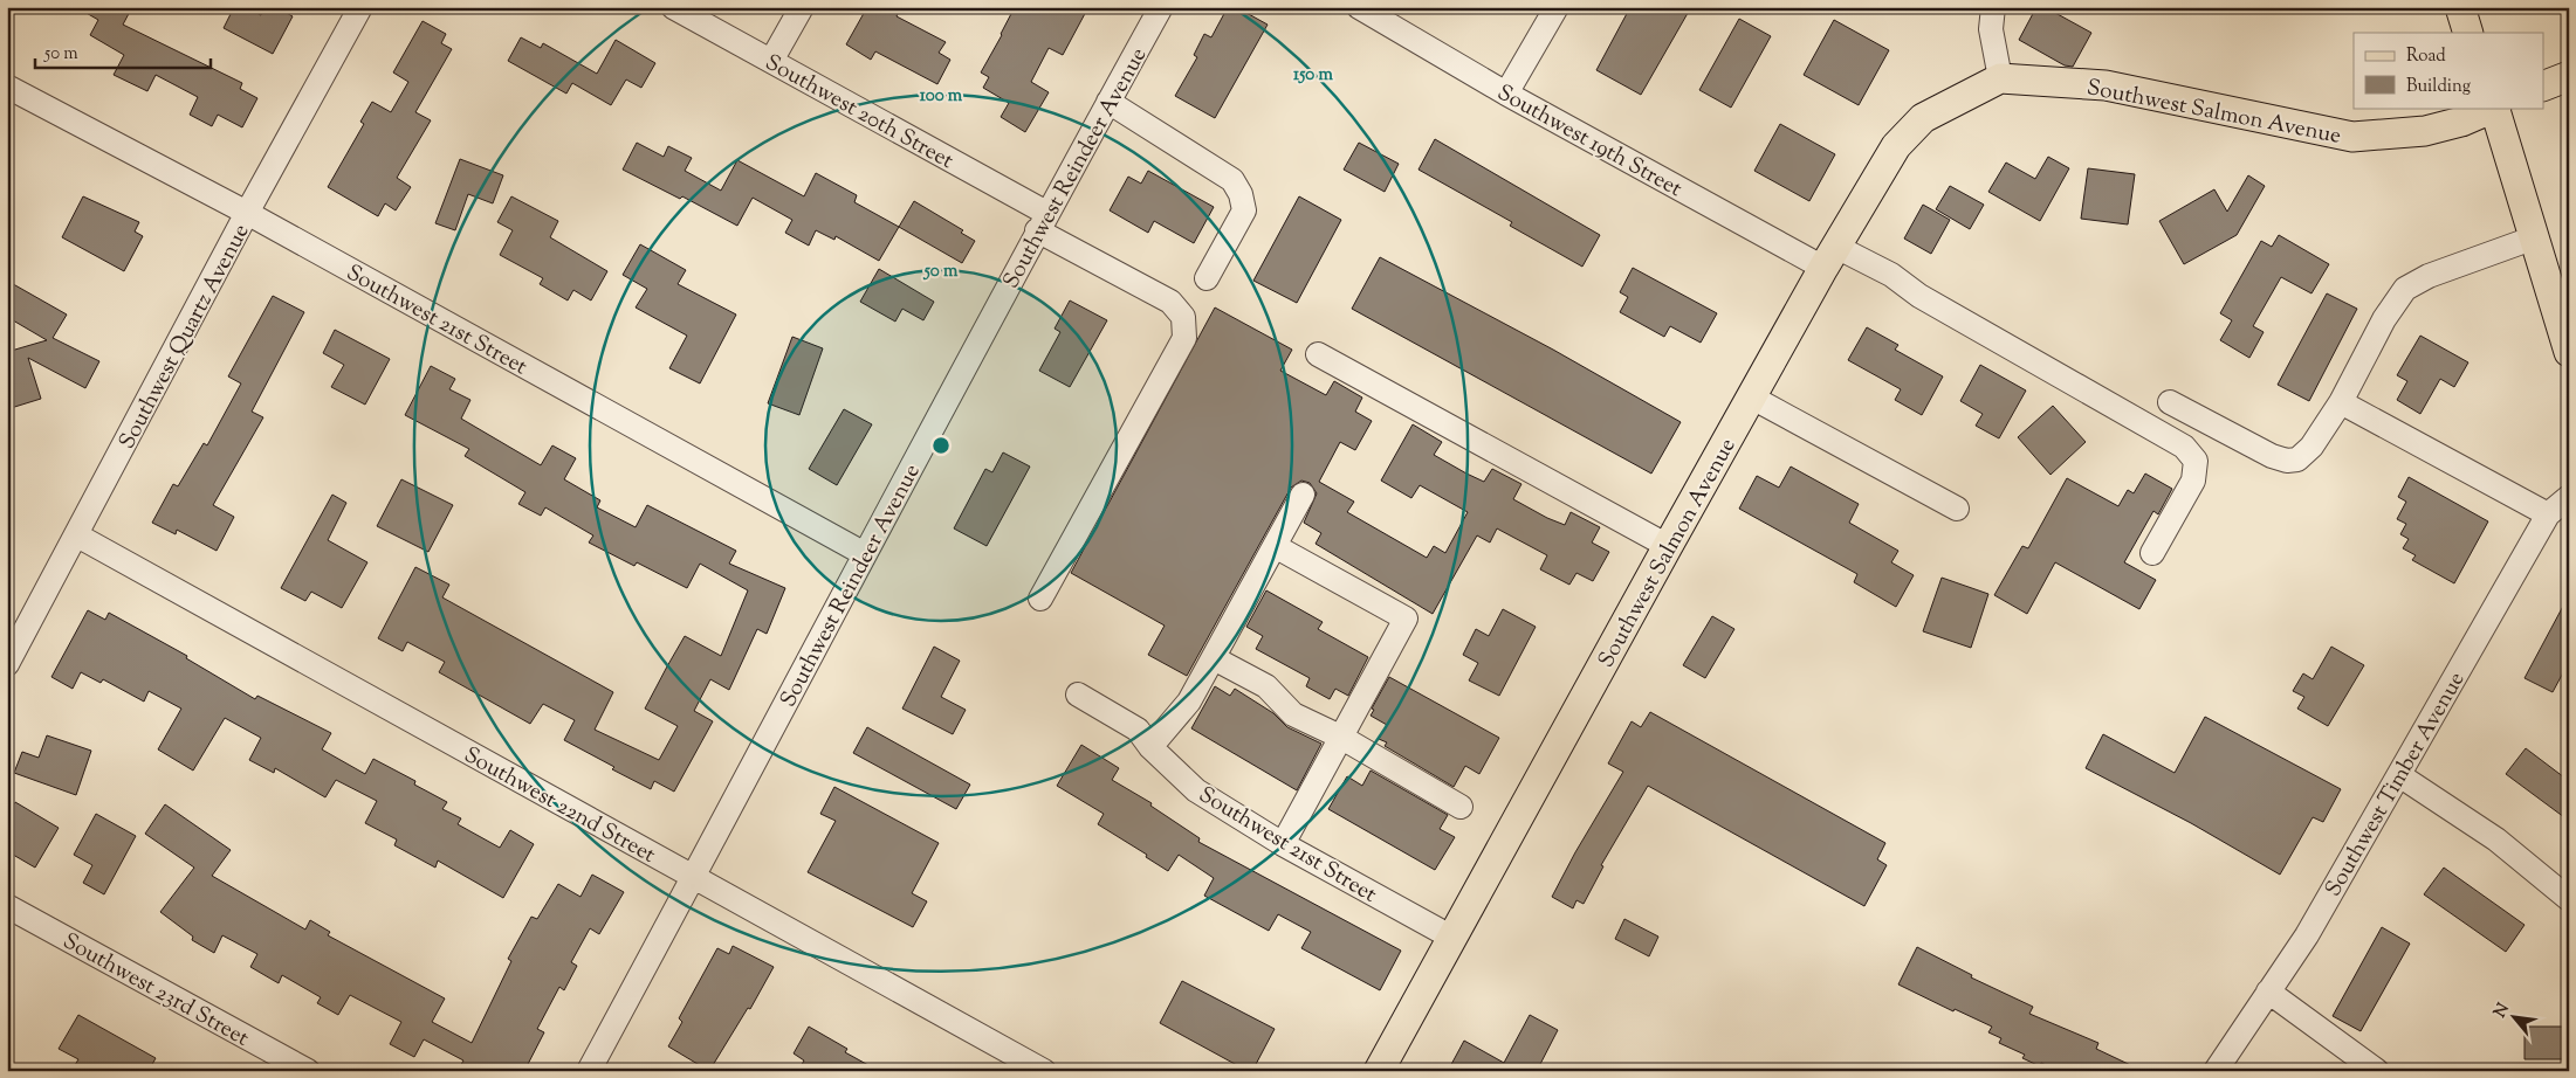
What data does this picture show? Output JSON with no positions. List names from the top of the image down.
{
  "streets": {
    "main road": ["Southwest Salmon Avenue"],
    "street": [
      "Southwest 20th Street",
      "Southwest 19th Street",
      "Southwest Reindeer Avenue",
      "Southwest 21st Street",
      "Southwest Quartz Avenue",
      "Southwest Timber Avenue",
      "Southwest 22nd Street",
      "Southwest 23rd Street"
    ]
  },
  "crossings": [
    ["Southwest 20th Street", "Southwest Reindeer Avenue"],
    ["Southwest Salmon Avenue", "Southwest 19th Street"],
    ["Southwest Salmon Avenue", "Southwest 21st Street"],
    ["Southwest Reindeer Avenue", "Southwest 21st Street"],
    ["Southwest Reindeer Avenue", "Southwest 22nd Street"],
    ["Southwest 21st Street", "Southwest Quartz Avenue"],
    ["Southwest Quartz Avenue", "Southwest 22nd Street"]
  ],
  "legend": ["Road", "Building"],
  "scale_bar": "50 m",
  "north": "top left",
  "rings": ["150 m", "100 m", "50 m"]
}
